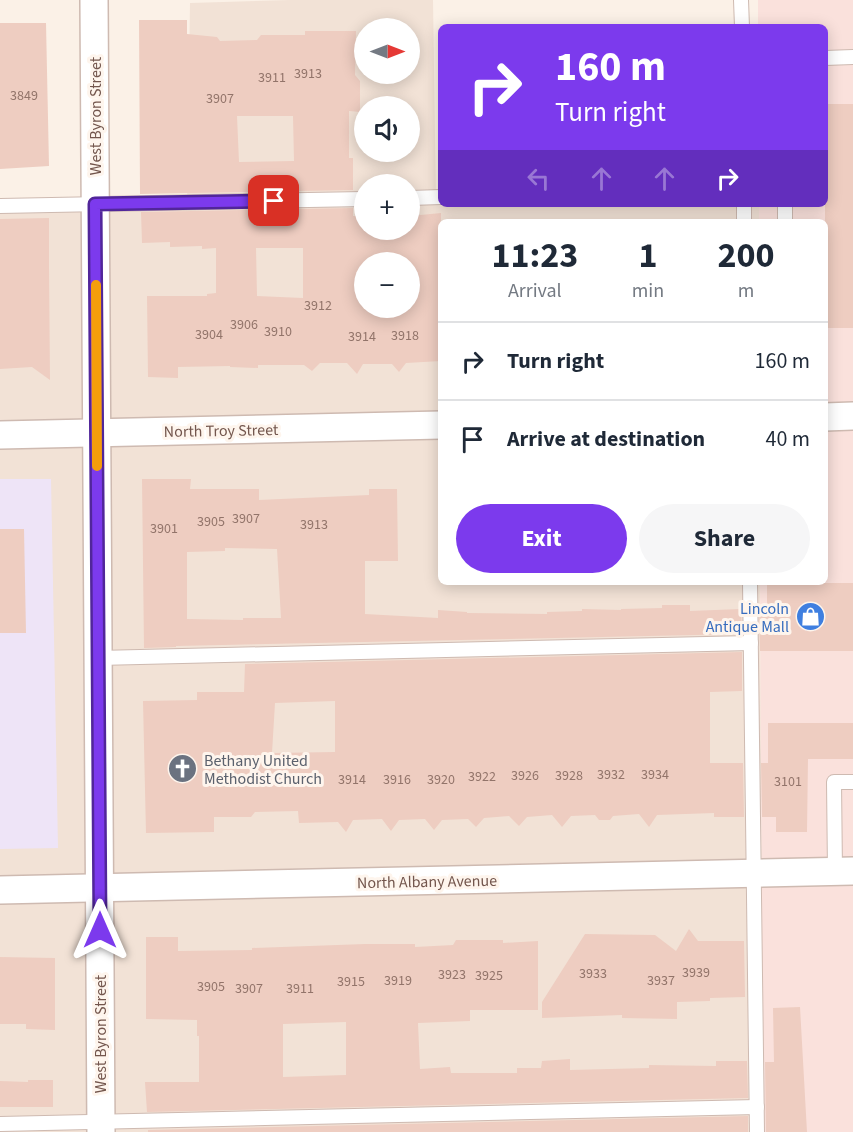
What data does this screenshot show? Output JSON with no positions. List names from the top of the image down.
{
  "streets": {
    "street": ["West Byron Street", "North Troy Street", "North Albany Avenue"]
  },
  "crossings": [
    ["West Byron Street", "North Troy Street"],
    ["West Byron Street", "North Albany Avenue"]
  ],
  "places": {
    "shop": ["Lincoln Antique Mall"],
    "church": ["Bethany United Methodist Church"]
  },
  "house_numbers": [
    "3913",
    "3911",
    "3849",
    "3907",
    "3912",
    "3906",
    "3910",
    "3904",
    "3918",
    "3914",
    "3907",
    "3905",
    "3913",
    "3901",
    "3932",
    "3934",
    "3926",
    "3928",
    "3922",
    "3914",
    "3916",
    "3920",
    "3101",
    "3939",
    "3933",
    "3923",
    "3925",
    "3919",
    "3937",
    "3915",
    "3905",
    "3907",
    "3911"
  ],
  "north": "right",
  "page": {
    "map_buttons": ["+", "−"],
    "turn": ["160 m", "Turn right"],
    "eta": [
      "11:23",
      "Arrival",
      "1",
      "min",
      "200",
      "m"
    ],
    "list": [
      {
        "name": "Turn right",
        "value": "160 m"
      },
      {
        "name": "Arrive at destination",
        "value": "40 m"
      }
    ],
    "buttons": ["Exit", "Share"]
  }
}
